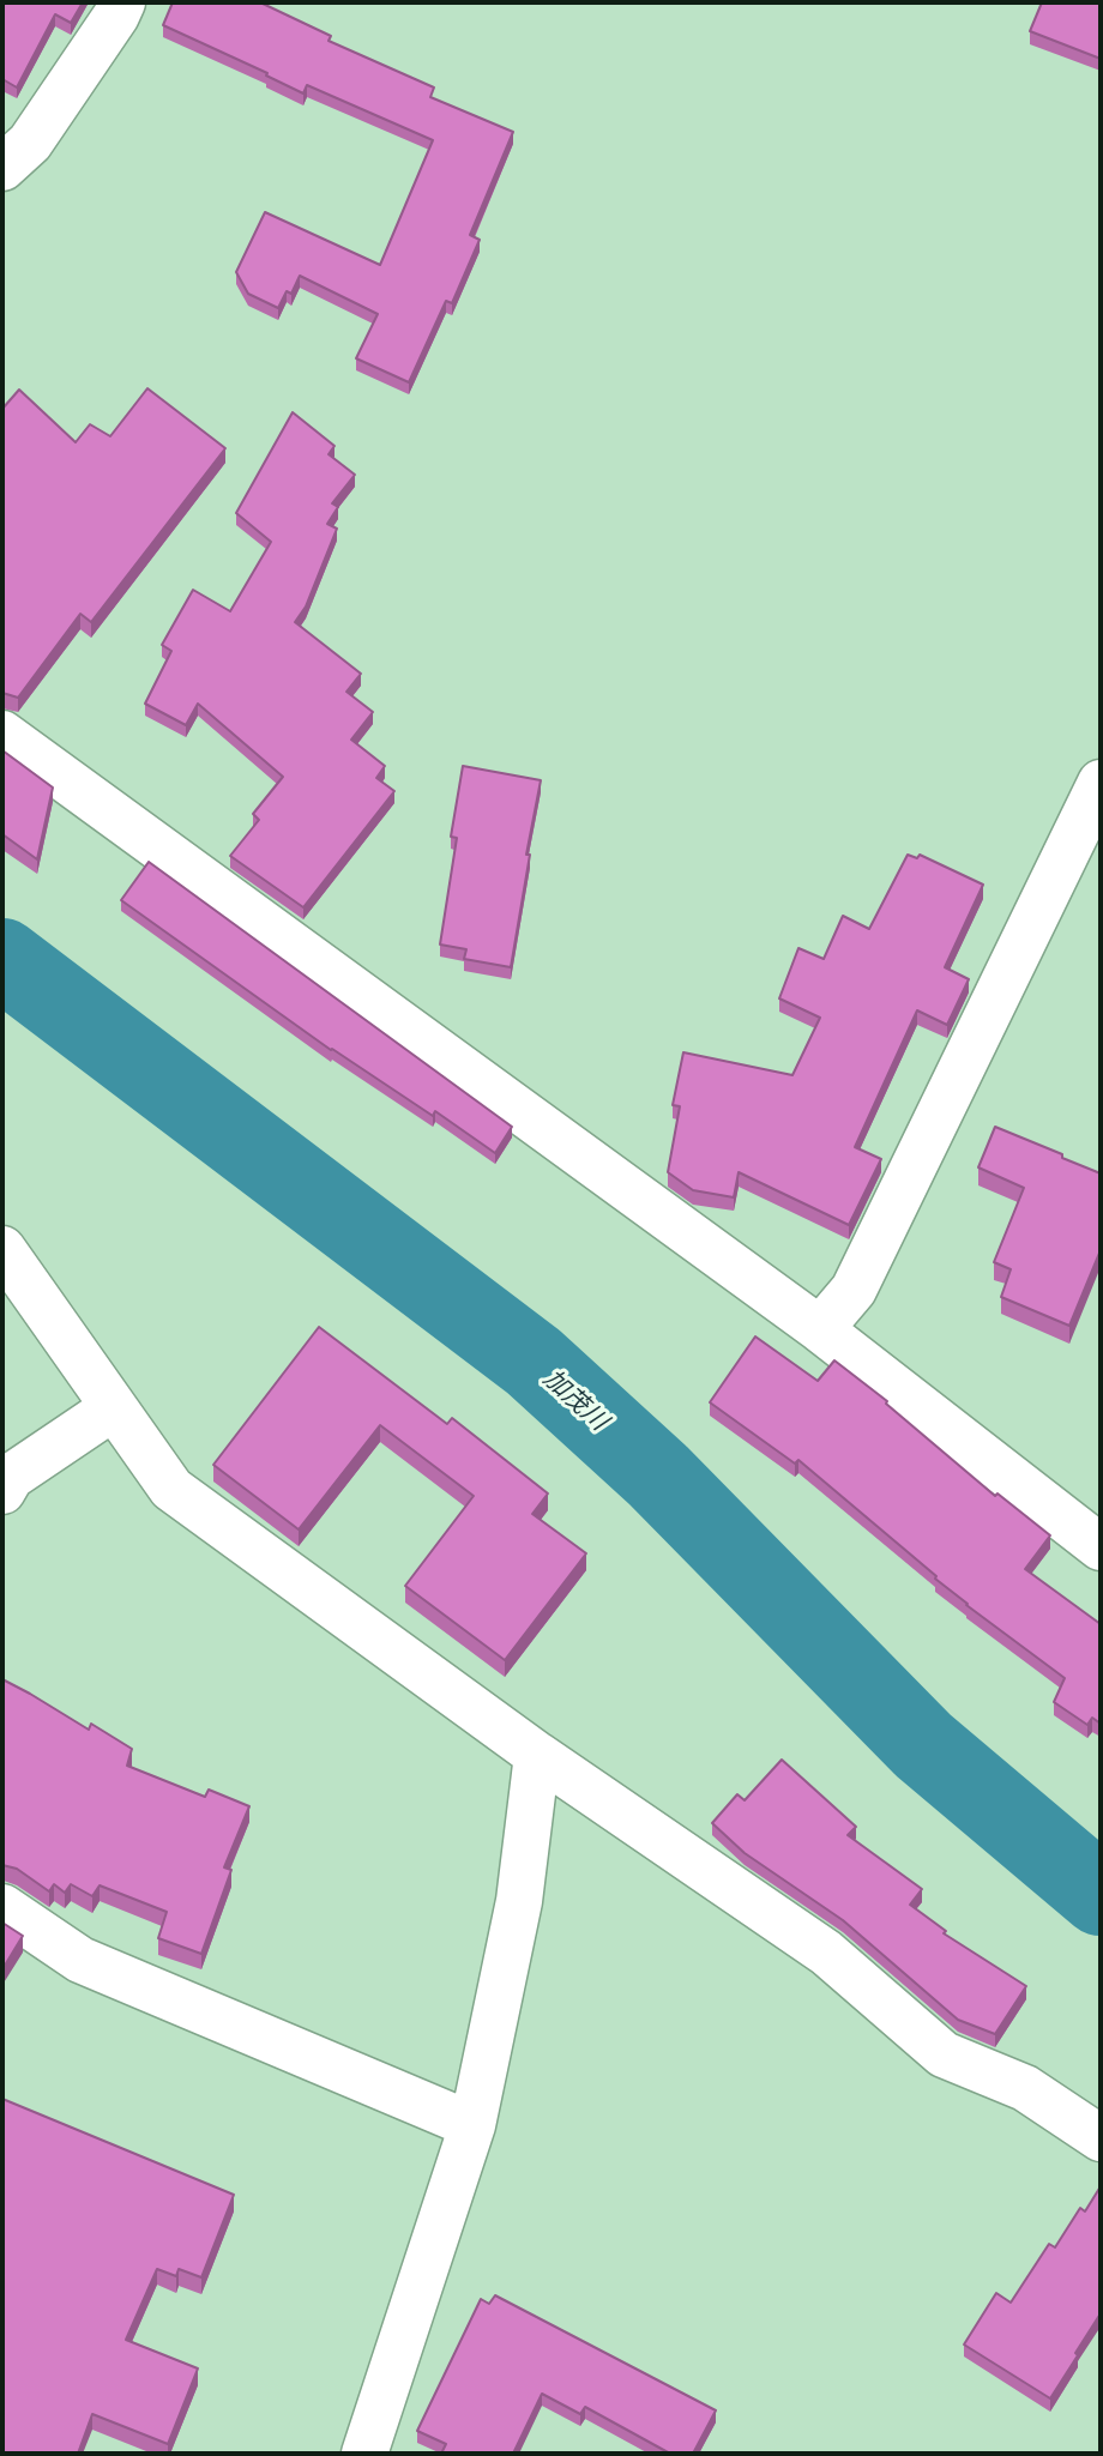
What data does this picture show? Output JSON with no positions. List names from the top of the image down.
{
  "water": ["加茂川"]
}
